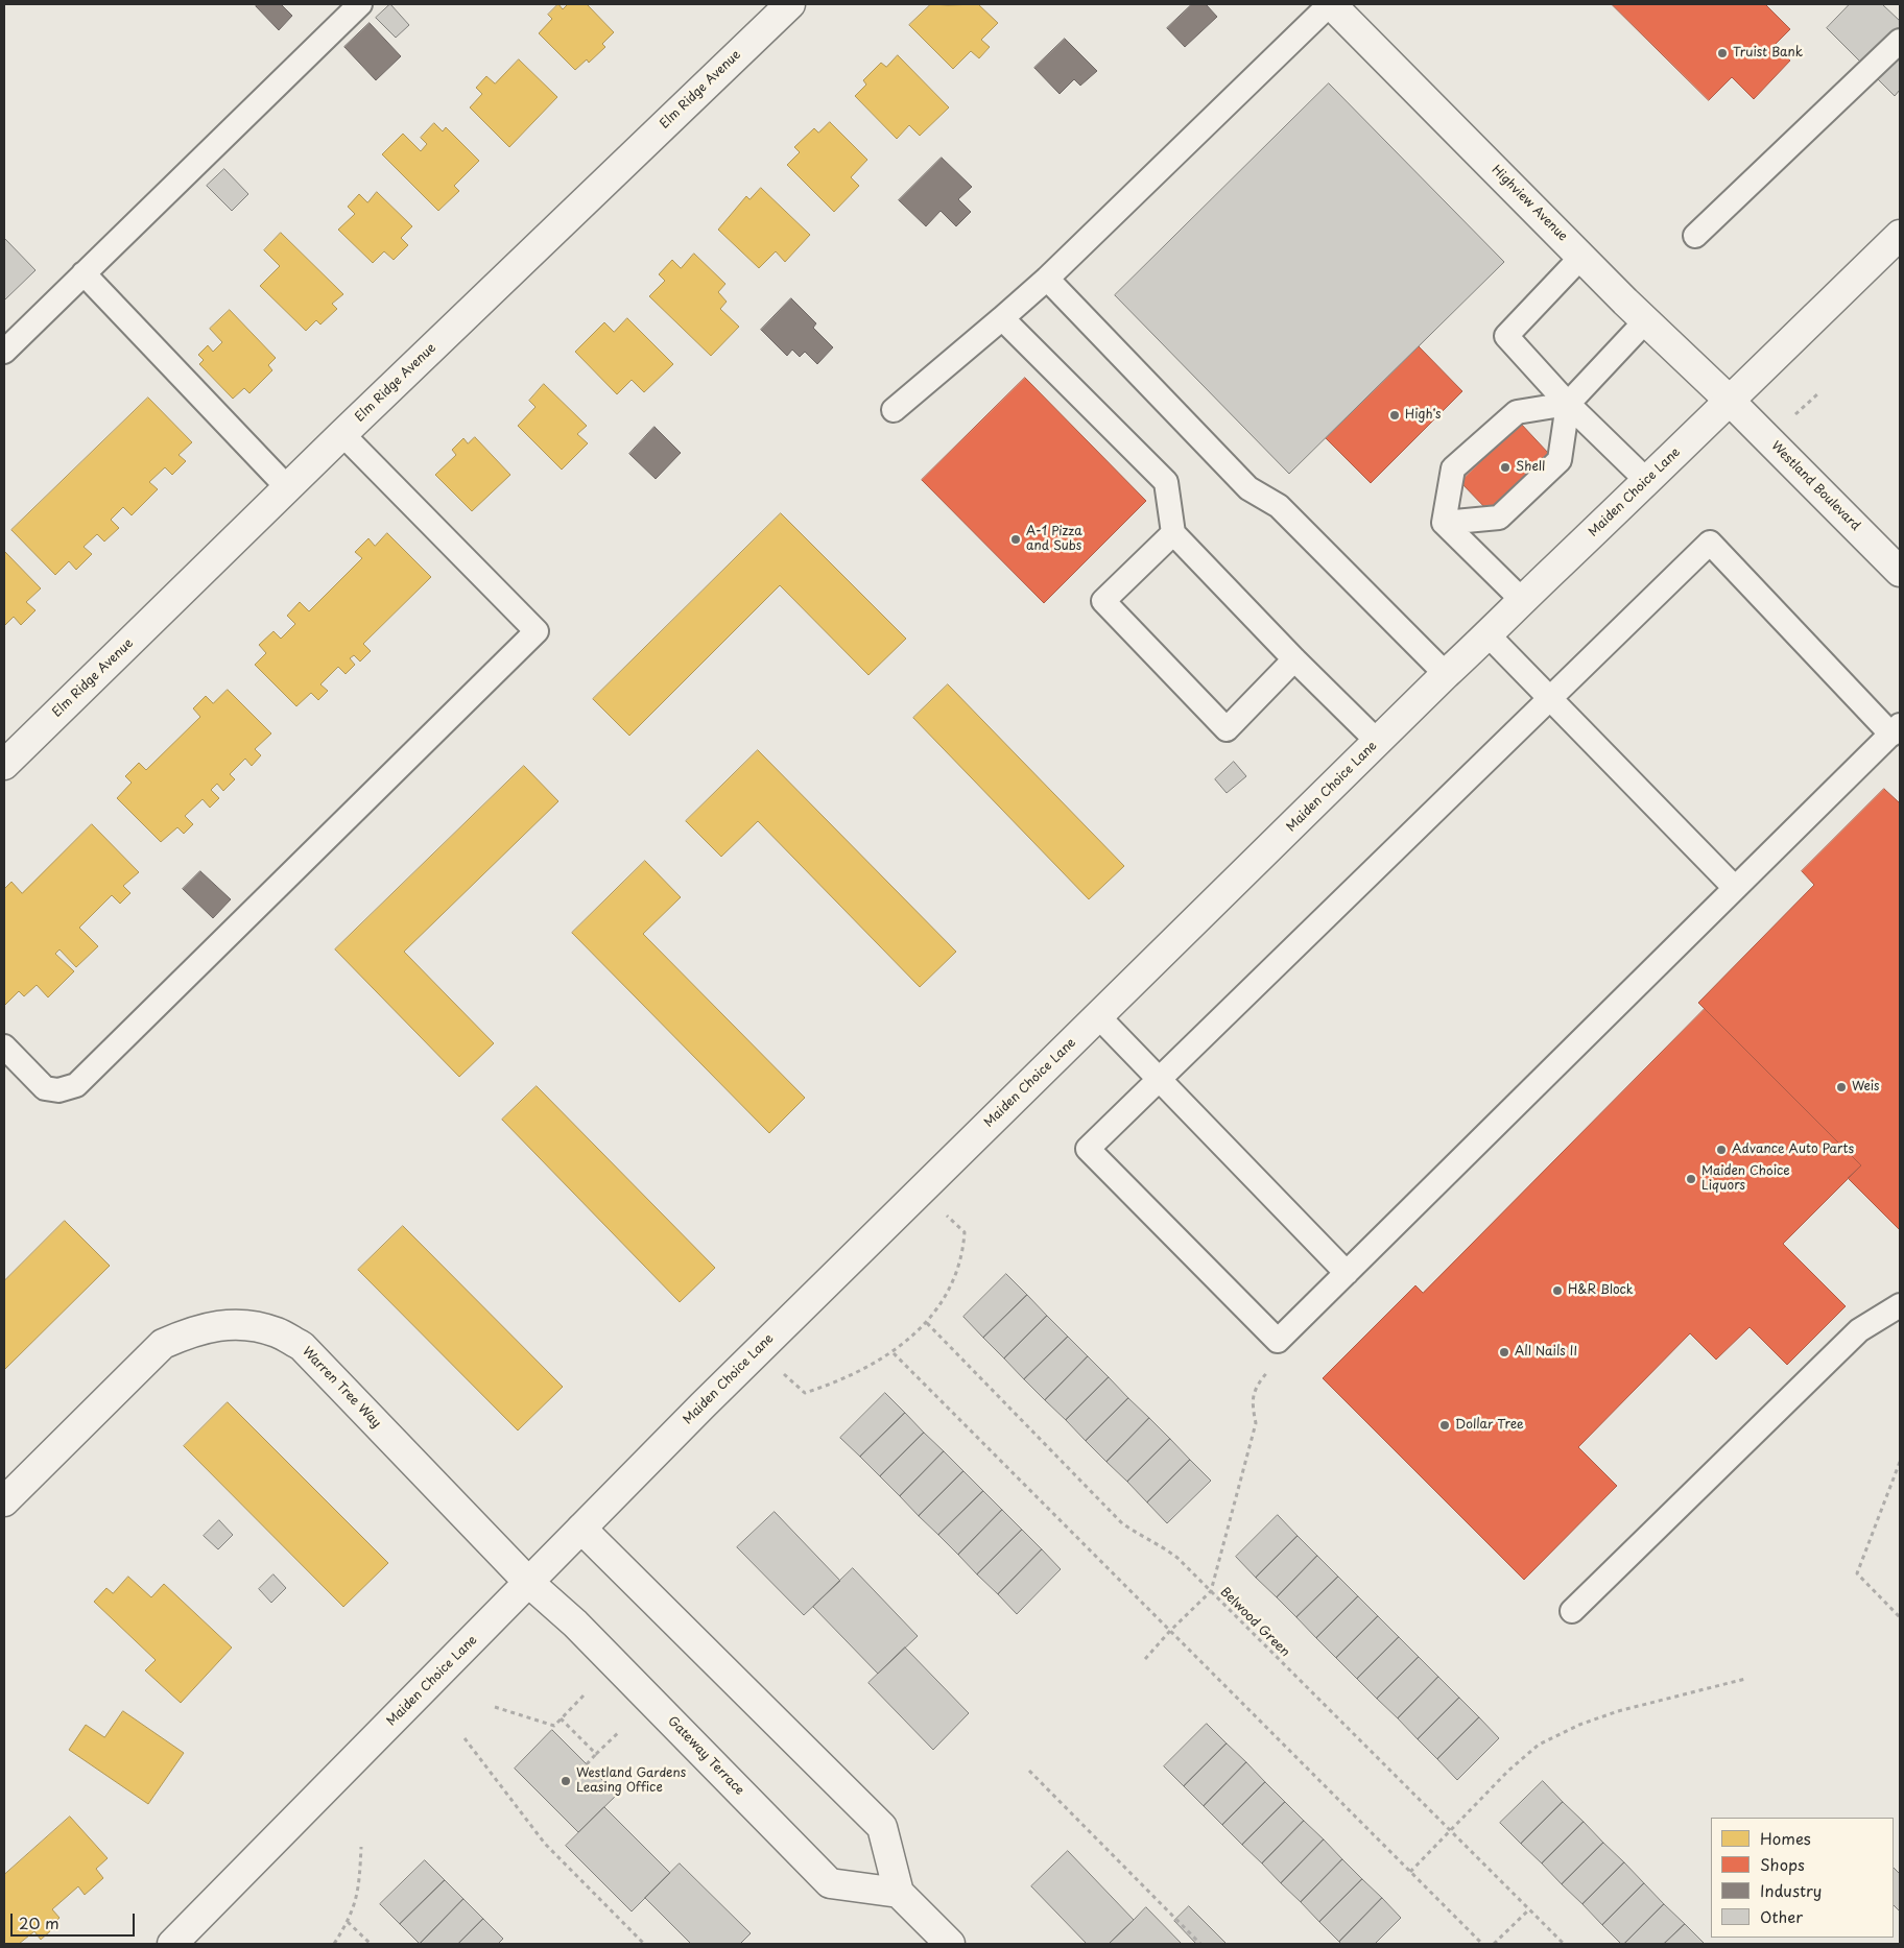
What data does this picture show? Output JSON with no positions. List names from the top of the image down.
{
  "streets": {
    "street": [
      "Elm Ridge Avenue",
      "Highview Avenue",
      "Westland Boulevard",
      "Maiden Choice Lane",
      "Warren Tree Way",
      "Gateway Terrace"
    ],
    "path": ["Belwood Green"]
  },
  "crossings": [
    ["Highview Avenue", "Westland Boulevard"],
    ["Highview Avenue", "Maiden Choice Lane"],
    ["Westland Boulevard", "Maiden Choice Lane"],
    ["Maiden Choice Lane", "Warren Tree Way"],
    ["Maiden Choice Lane", "Gateway Terrace"],
    ["Warren Tree Way", "Gateway Terrace"]
  ],
  "places": [
    "Truist Bank",
    "High's",
    "Shell",
    "A-1 Pizza and Subs",
    "Weis",
    "Advance Auto Parts",
    "Maiden Choice Liquors",
    "H&R Block",
    "All Nails II",
    "Dollar Tree",
    "Westland Gardens Leasing Office"
  ],
  "legend": [
    "Homes",
    "Shops",
    "Industry",
    "Other"
  ],
  "scale_bar": "20 m"
}
